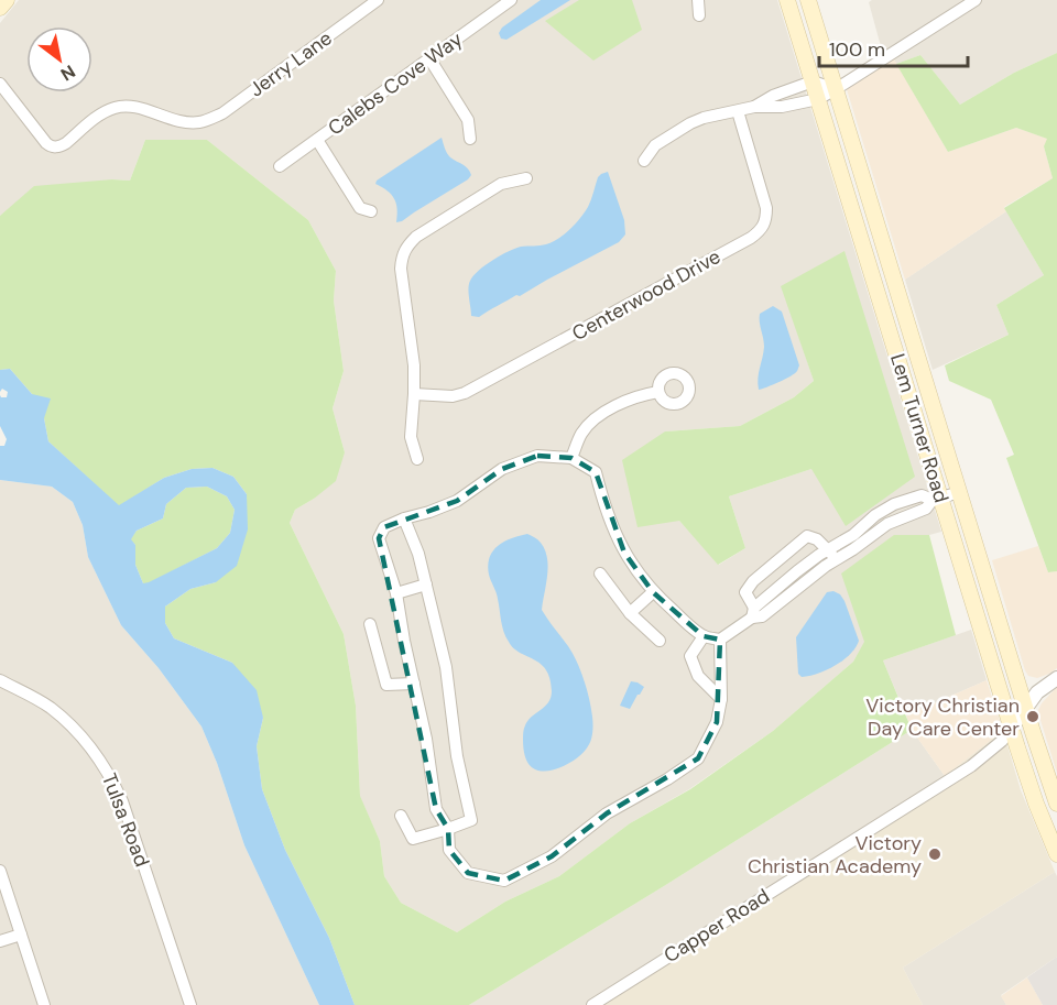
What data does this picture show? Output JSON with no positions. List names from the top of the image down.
{
  "streets": {
    "main road": ["Lem Turner Road"],
    "street": [
      "Jerry Lane",
      "Calebs Cove Way",
      "Centerwood Drive",
      "Tulsa Road",
      "Capper Road"
    ]
  },
  "crossings": [
    ["Lem Turner Road", "Capper Road"]
  ],
  "places": ["Victory Christian Day Care Center", "Victory Christian Academy"],
  "scale_bar": "100 m",
  "north": "bottom right"
}
